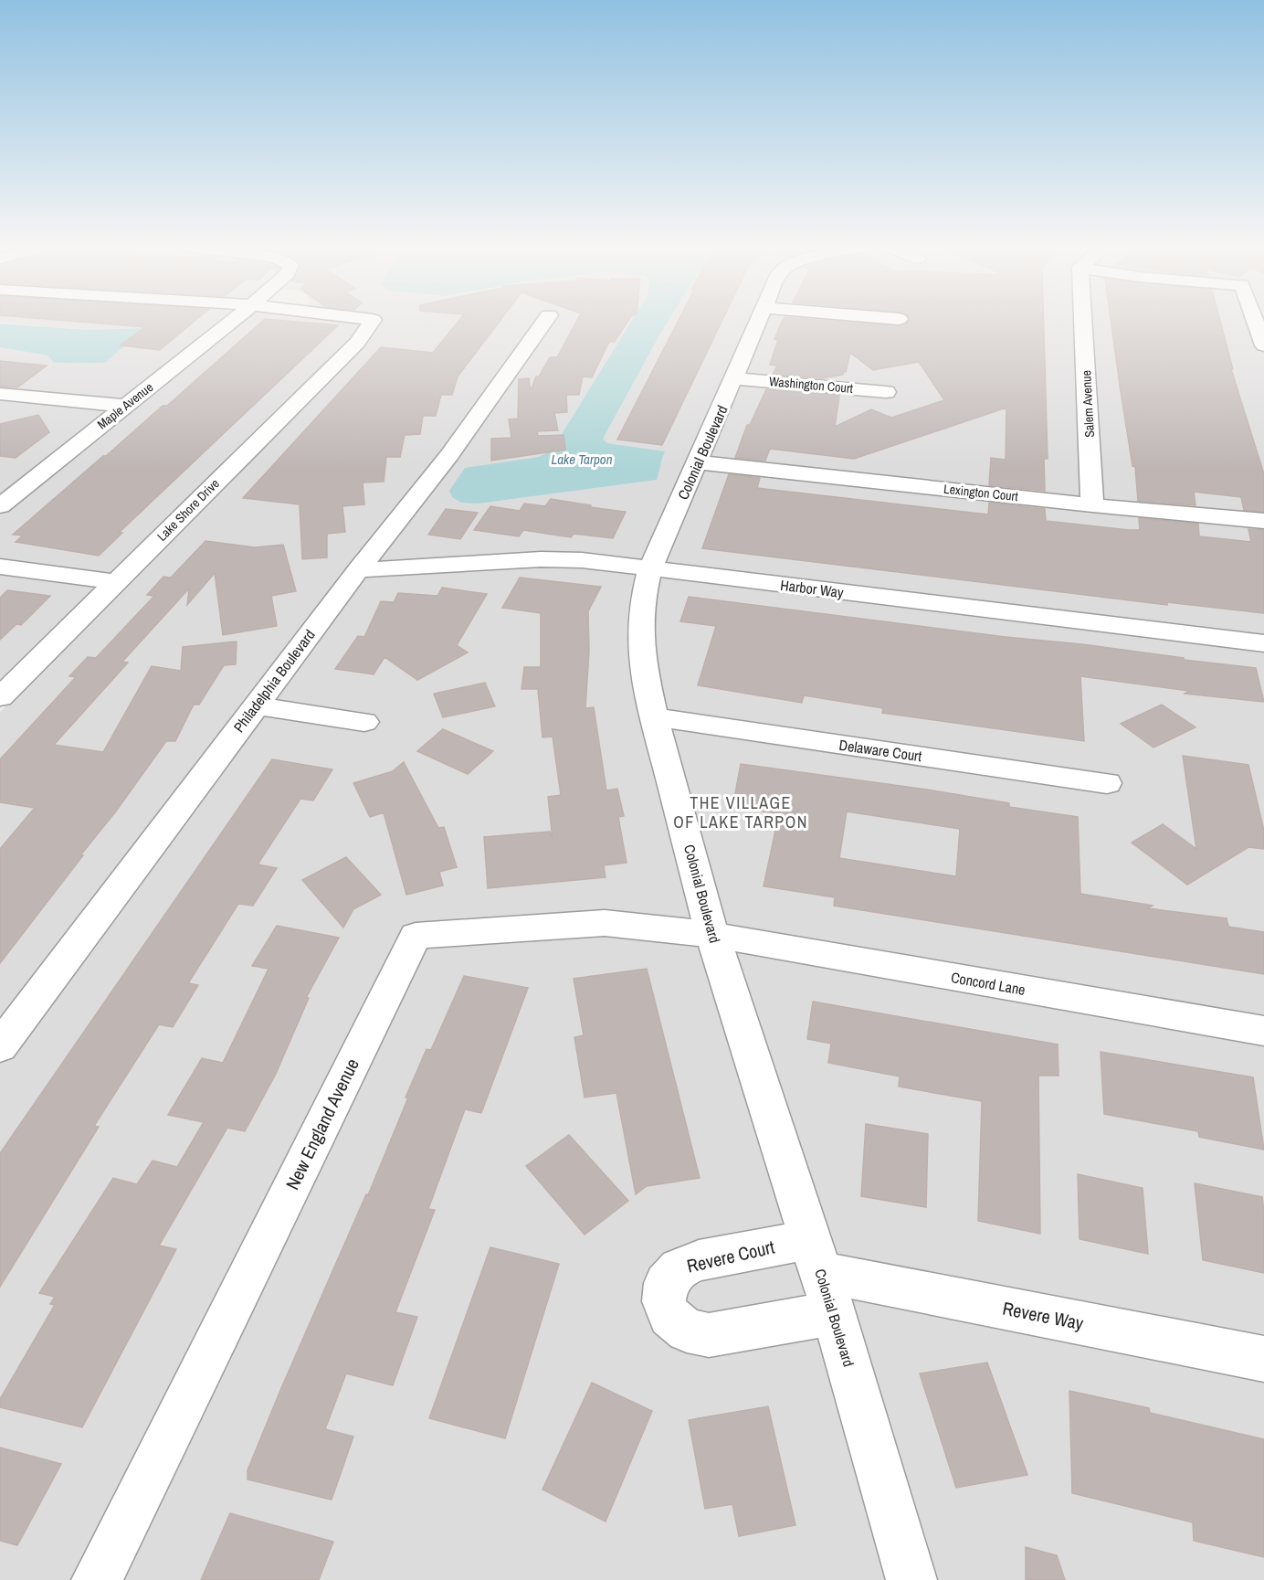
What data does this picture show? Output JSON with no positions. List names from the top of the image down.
{
  "streets": {
    "street": [
      "Washington Court",
      "Salem Avenue",
      "Maple Avenue",
      "Colonial Boulevard",
      "Lexington Court",
      "Lake Shore Drive",
      "Harbor Way",
      "Philadelphia Boulevard",
      "Delaware Court",
      "Concord Lane",
      "New England Avenue",
      "Revere Court",
      "Revere Way"
    ]
  },
  "crossings": [
    ["Washington Court", "Colonial Boulevard"],
    ["Salem Avenue", "Lexington Court"],
    ["Colonial Boulevard", "Lexington Court"],
    ["Colonial Boulevard", "Harbor Way"],
    ["Colonial Boulevard", "Delaware Court"],
    ["Colonial Boulevard", "Concord Lane"],
    ["Colonial Boulevard", "New England Avenue"],
    ["Colonial Boulevard", "Revere Court"],
    ["Colonial Boulevard", "Revere Way"],
    ["Harbor Way", "Philadelphia Boulevard"],
    ["Concord Lane", "New England Avenue"],
    ["Revere Court", "Revere Way"]
  ],
  "districts": ["THE VILLAGE OF LAKE TARPON"],
  "water": ["Lake Tarpon"]
}
